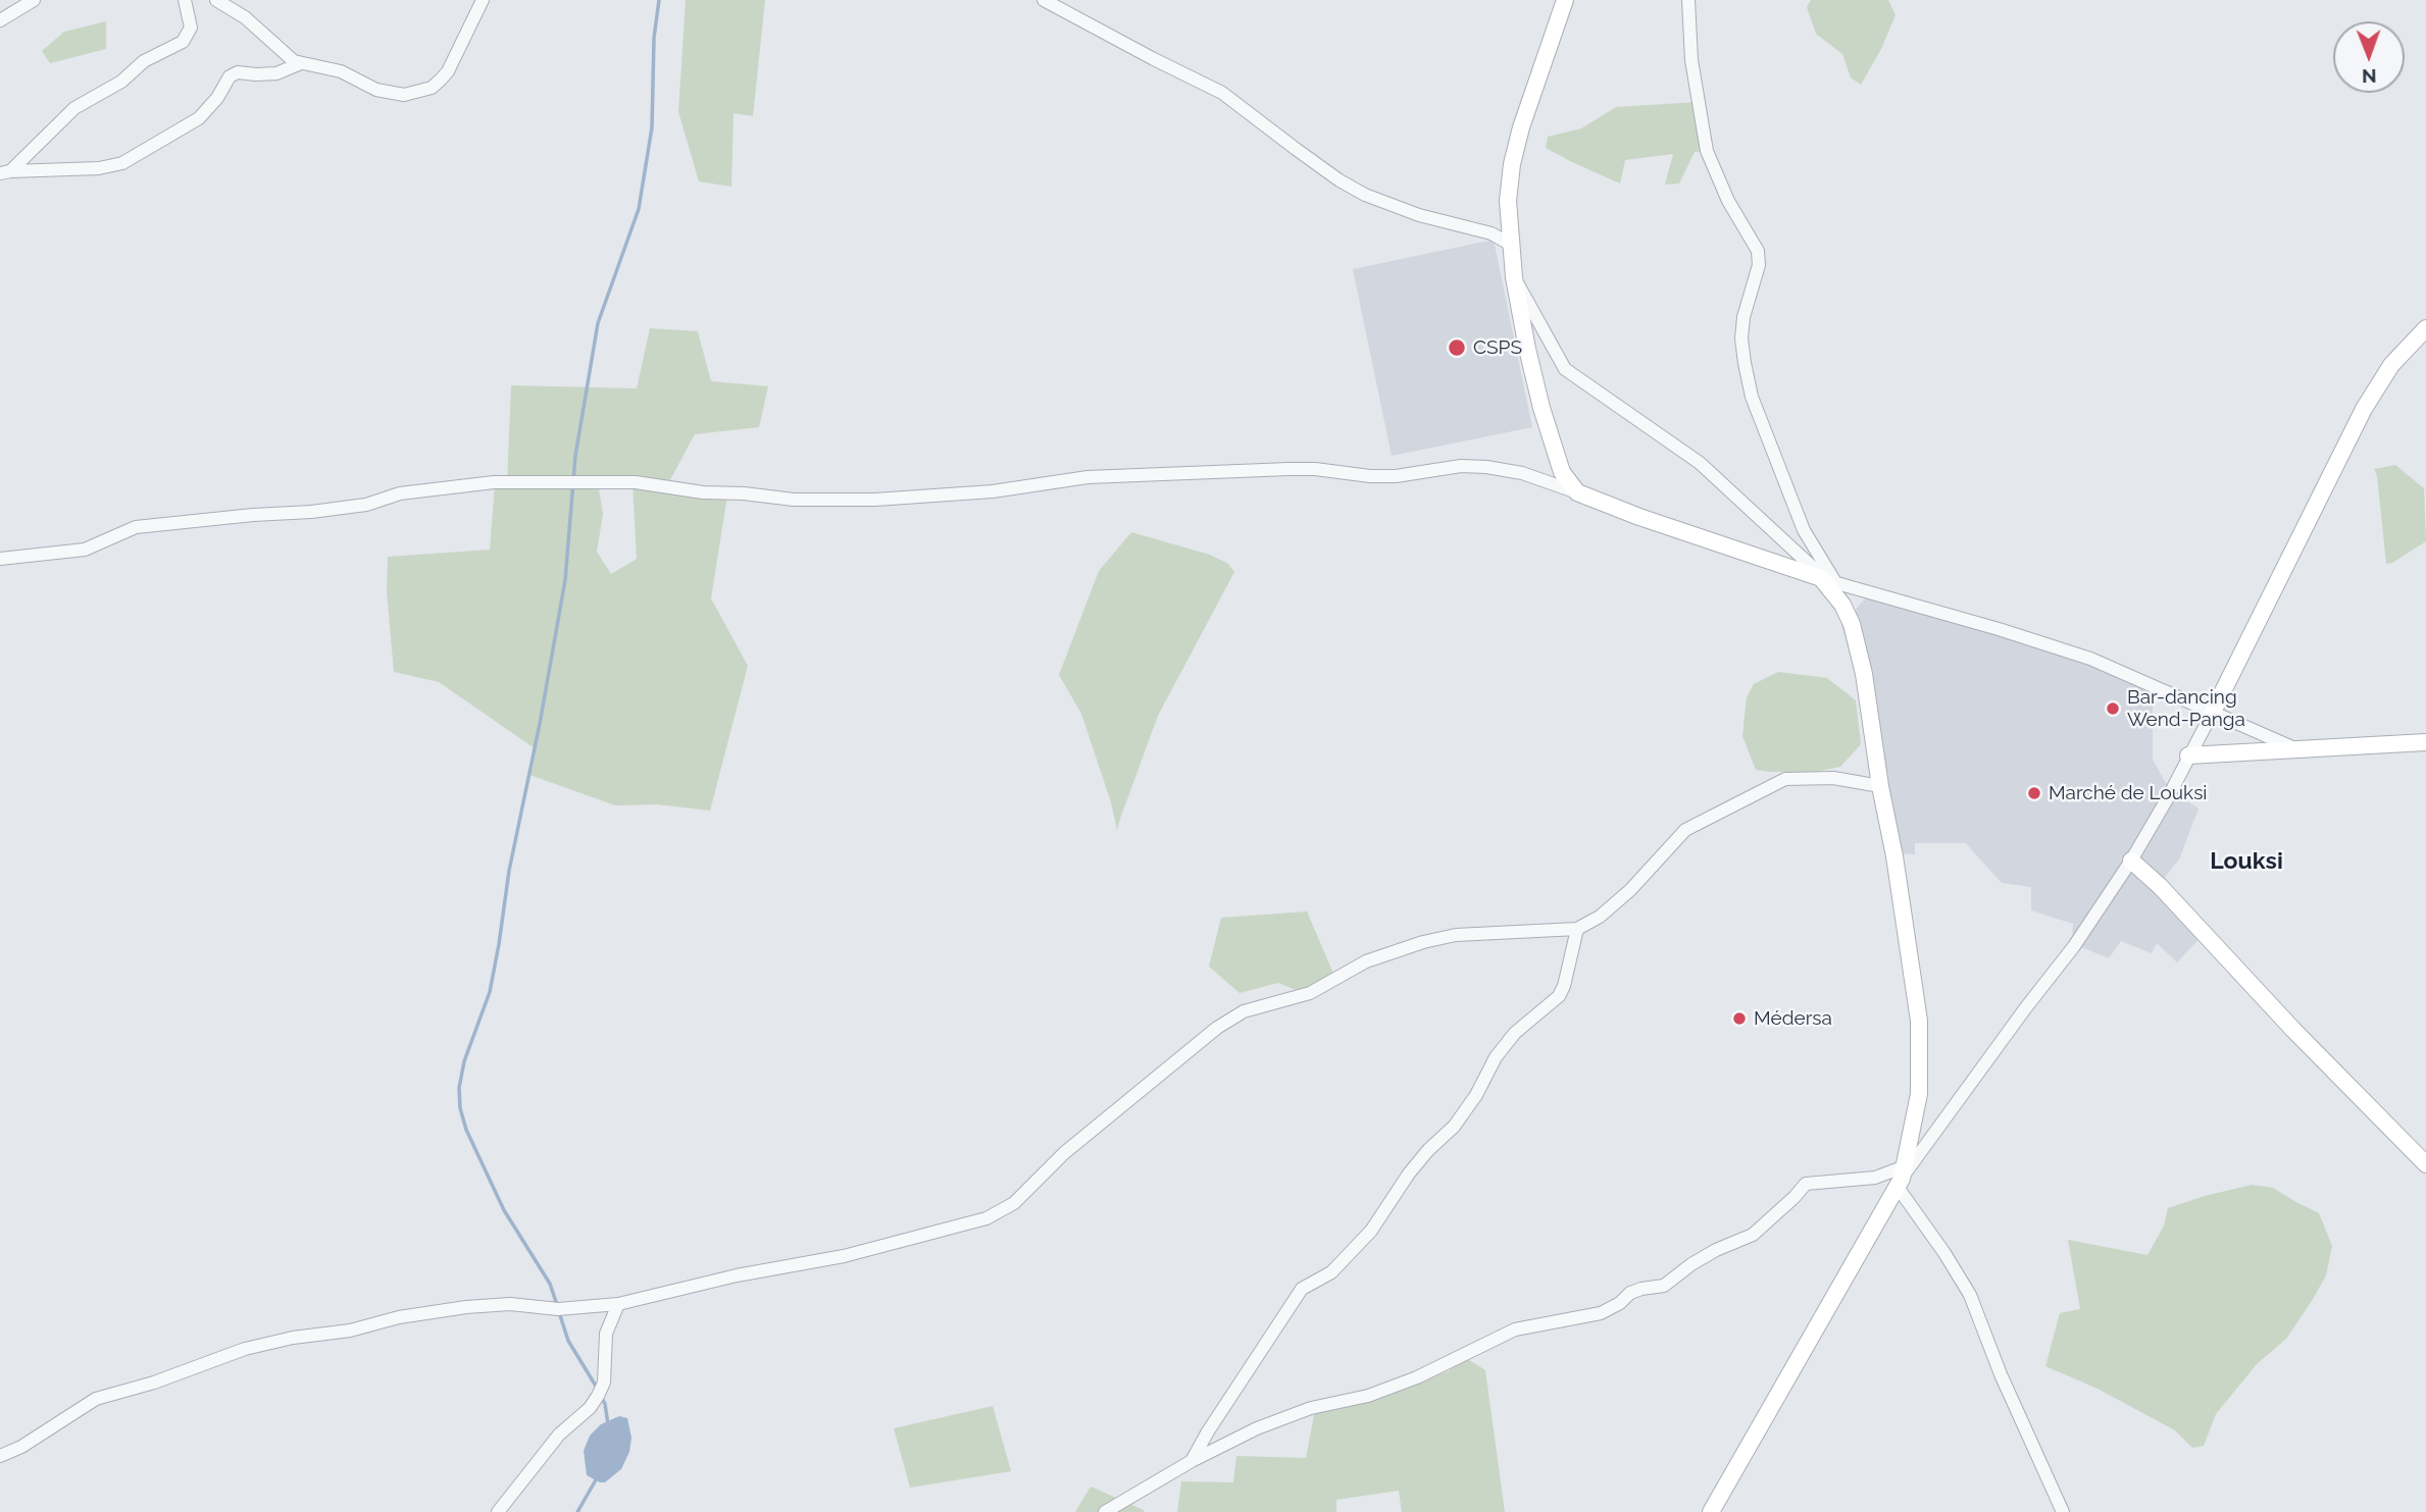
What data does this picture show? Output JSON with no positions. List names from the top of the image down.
{
  "districts": ["Louksi"],
  "places": [
    "CSPS",
    "Bar-dancing Wend-Panga",
    "Marché de Louksi",
    "Médersa"
  ],
  "north": "bottom"
}
